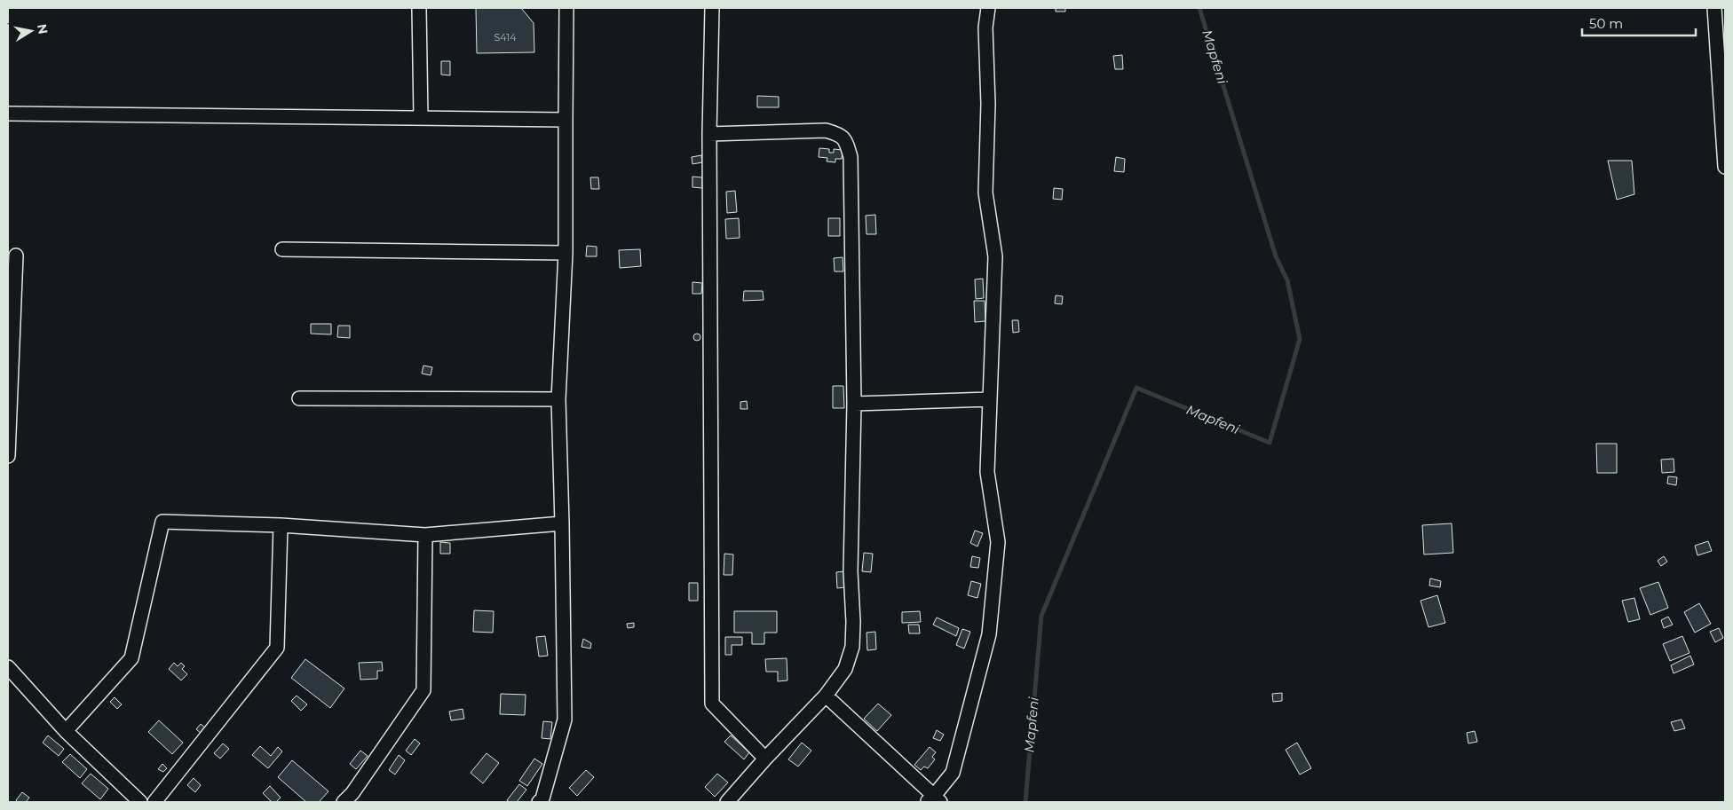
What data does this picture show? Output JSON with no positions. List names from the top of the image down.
{
  "water": ["Mapfeni"],
  "house_numbers": ["S414"],
  "scale_bar": "50 m",
  "north": "right"
}
